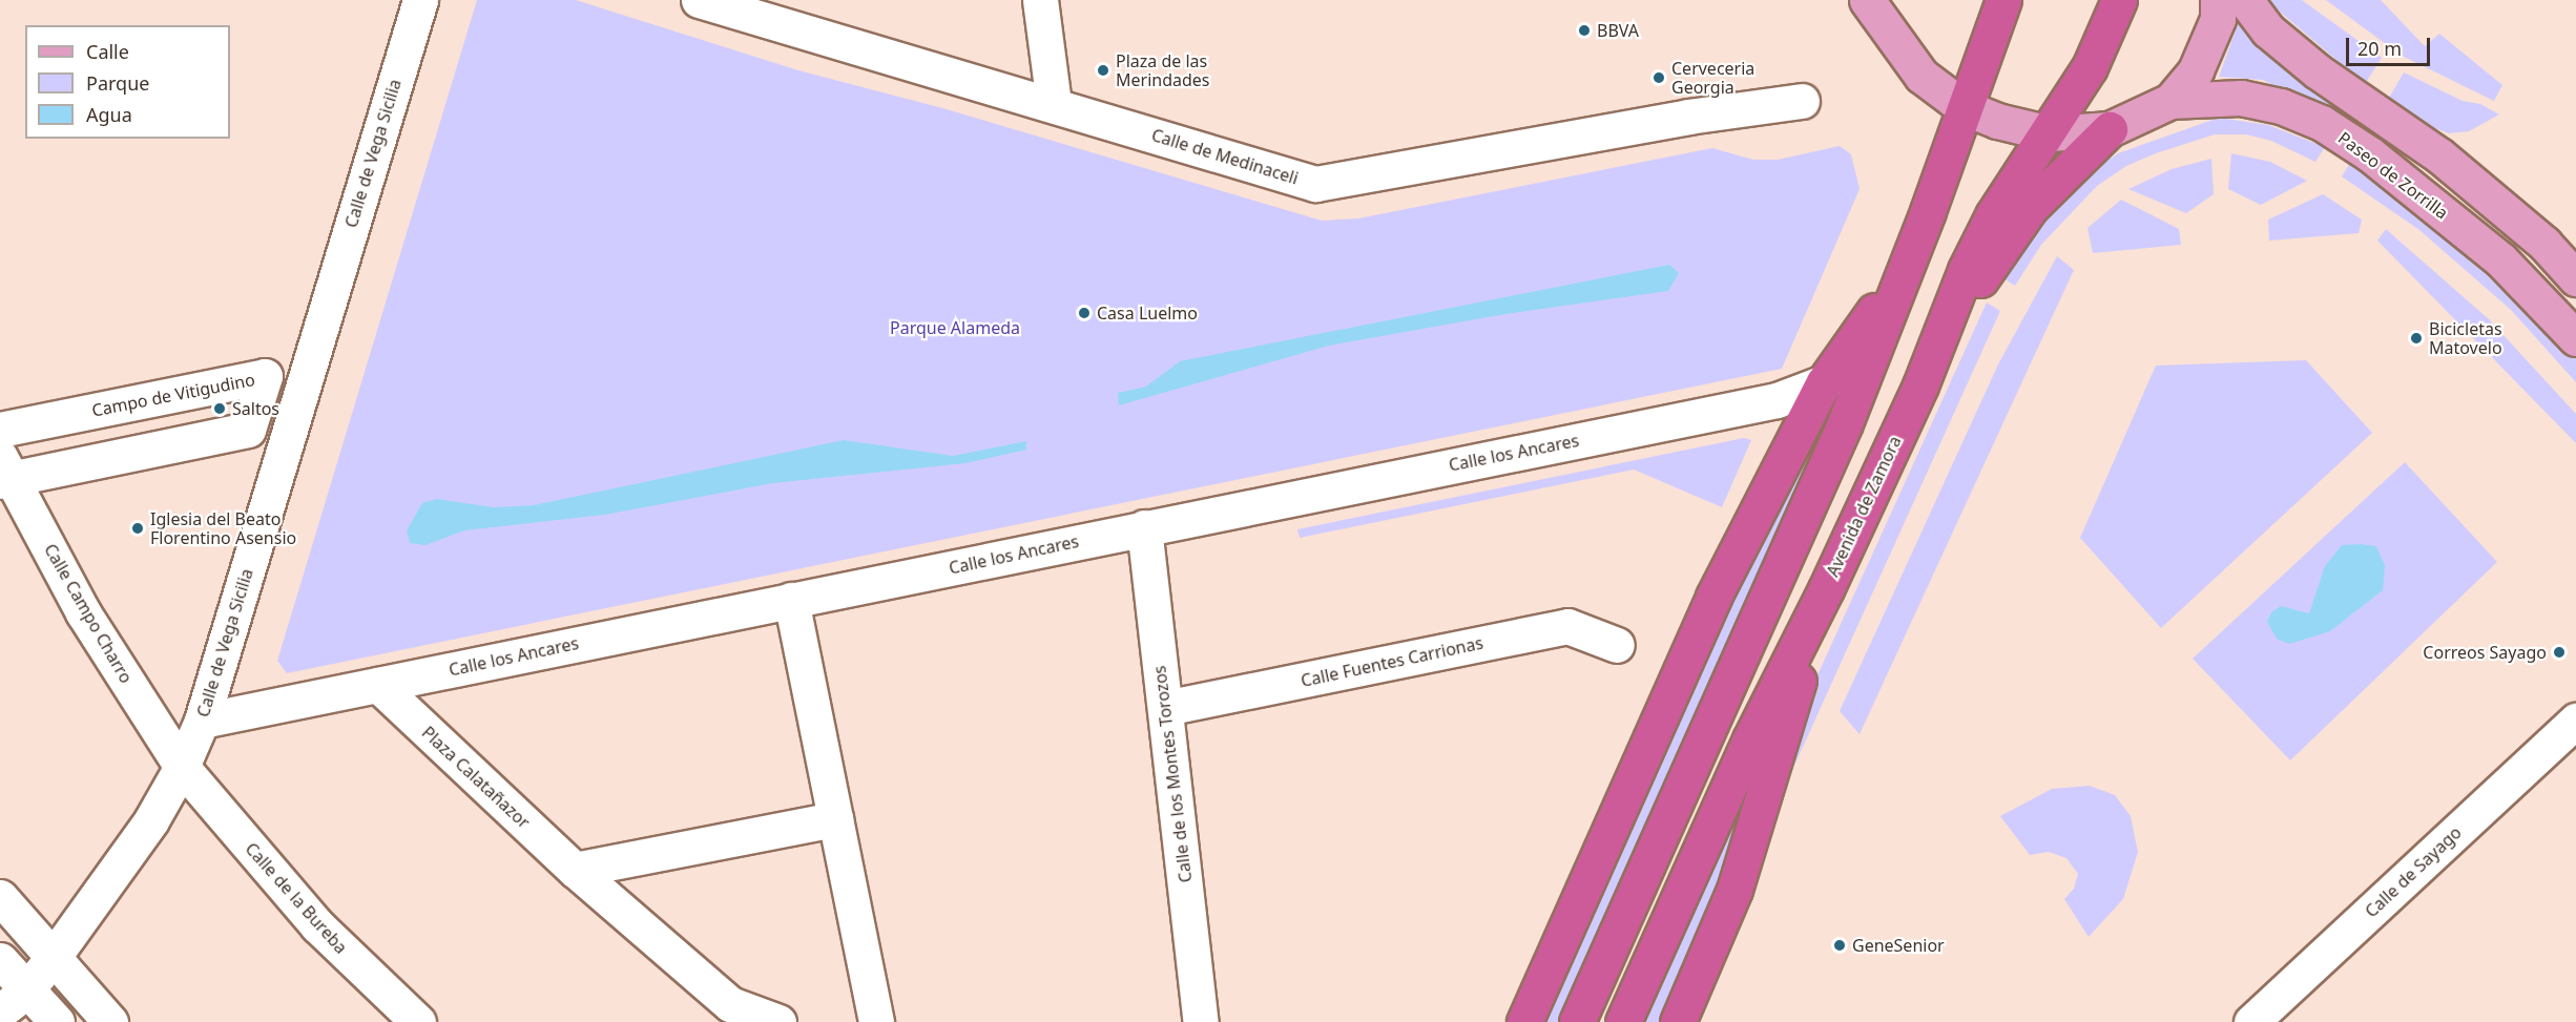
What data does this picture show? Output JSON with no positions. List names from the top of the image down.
{
  "streets": {
    "highway": ["Avenida de Zamora"],
    "main road": ["Paseo de Zorrilla"],
    "street": [
      "Calle de Vega Sicilia",
      "Calle de Medinaceli",
      "Campo de Vitigudino",
      "Calle los Ancares",
      "Calle Campo Charro",
      "Calle Fuentes Carrionas",
      "Calle de los Montes Torozos",
      "Plaza Calatañazor",
      "Calle de Sayago",
      "Calle de la Bureba"
    ]
  },
  "crossings": [
    ["Calle de Vega Sicilia", "Calle los Ancares"],
    ["Calle de Vega Sicilia", "Calle Campo Charro"],
    ["Calle de Vega Sicilia", "Calle de la Bureba"],
    ["Paseo de Zorrilla", "Avenida de Zamora"],
    ["Campo de Vitigudino", "Calle Campo Charro"],
    ["Calle los Ancares", "Calle de los Montes Torozos"],
    ["Calle los Ancares", "Plaza Calatañazor"],
    ["Calle Campo Charro", "Calle de la Bureba"],
    ["Calle Fuentes Carrionas", "Calle de los Montes Torozos"]
  ],
  "parks": ["Parque Alameda"],
  "places": [
    "BBVA",
    "Plaza de las Merindades",
    "Cerveceria Georgia",
    "Casa Luelmo",
    "Bicicletas Matovelo",
    "Saltos",
    "Iglesia del Beato Florentino Asensio",
    "Correos Sayago",
    "GeneSenior"
  ],
  "legend": ["Calle", "Parque", "Agua"],
  "scale_bar": "20 m"
}
